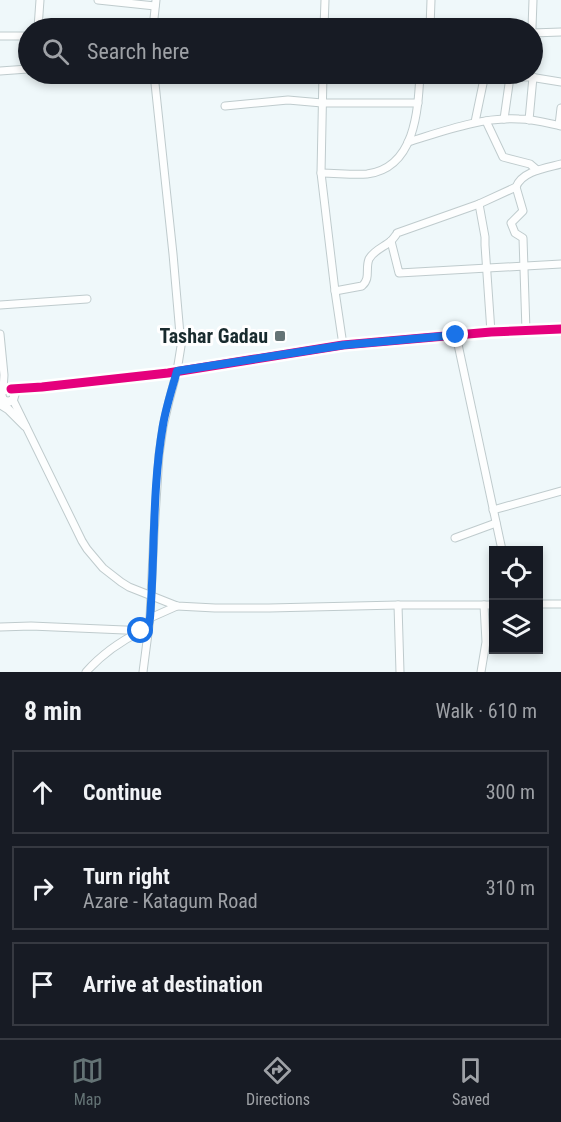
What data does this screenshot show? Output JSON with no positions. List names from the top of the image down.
{
  "places": {
    "transit": ["Tashar Gadau"]
  },
  "lines": ["transit line 8"],
  "page": {
    "search": "Search here",
    "heading": ["8 min", "Walk · 610 m"],
    "list": [
      ["Continue", "300 m"],
      ["Turn right", "Azare - Katagum Road", "310 m"],
      "Arrive at destination"
    ],
    "nav": ["Map", "Directions", "Saved"]
  }
}
